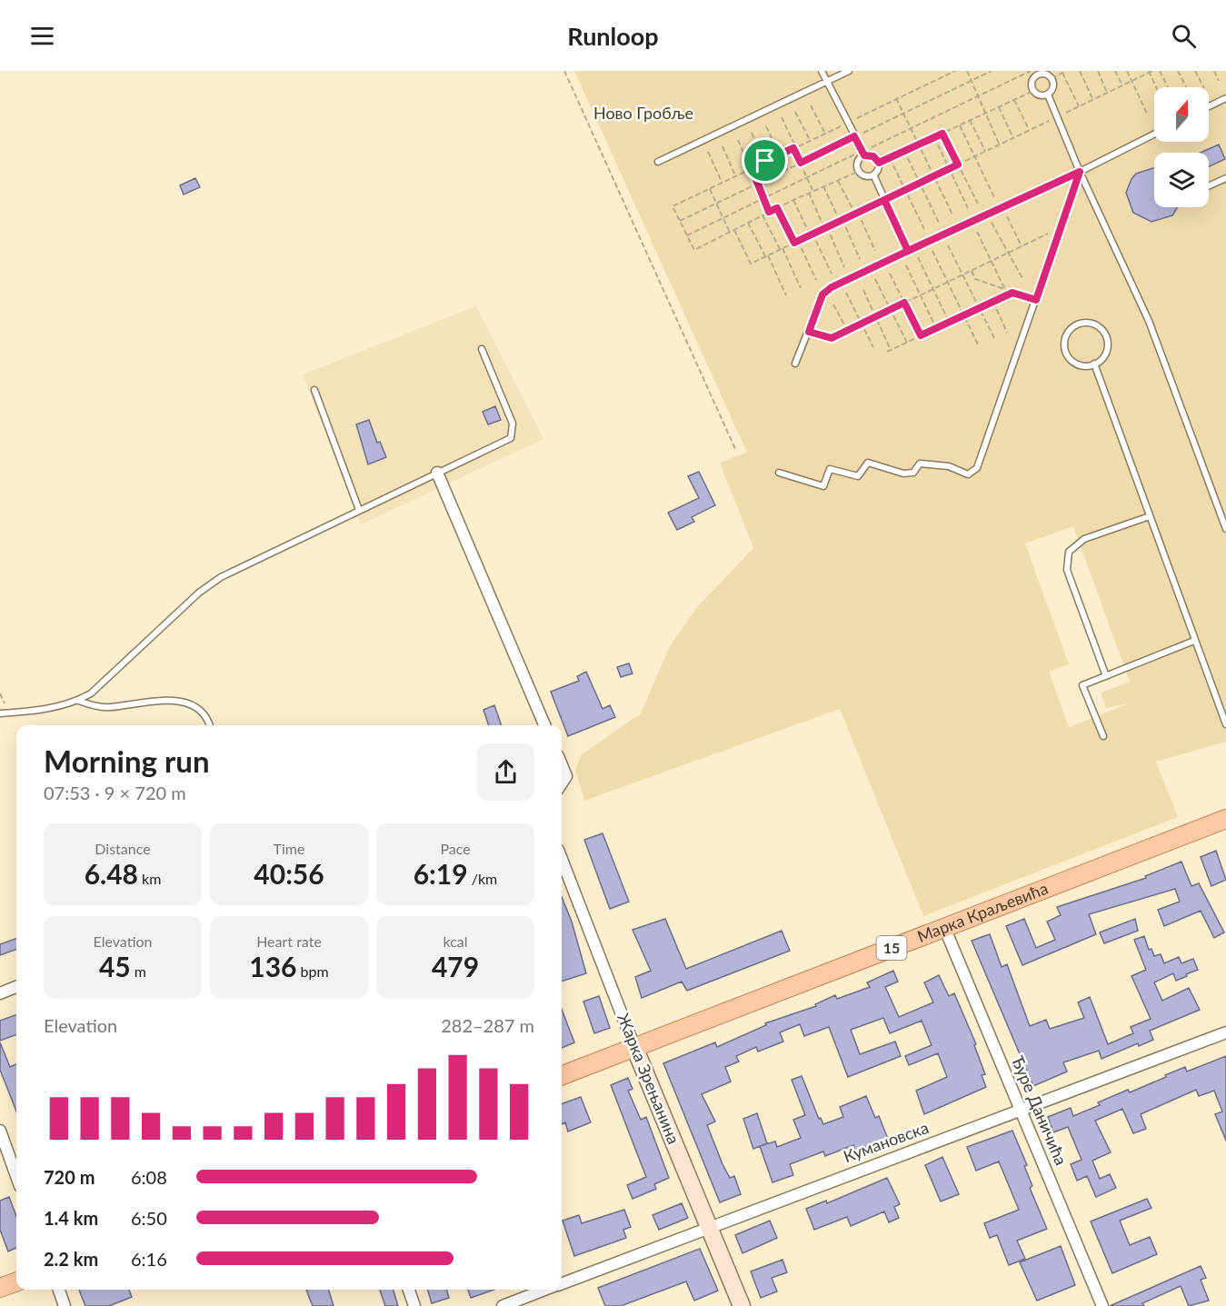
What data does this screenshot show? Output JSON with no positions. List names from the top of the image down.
{
  "streets": {
    "main road": ["Марка Краљевића", "15"],
    "street": ["Жарка Зрењанина", "Ђуре Даничића", "Кумановска"]
  },
  "crossings": [
    ["Марка Краљевића", "Жарка Зрењанина"],
    ["Марка Краљевића", "Ђуре Даничића"],
    ["Жарка Зрењанина", "Кумановска"],
    ["Ђуре Даничића", "Кумановска"]
  ],
  "parks": ["Ново Гробље"],
  "north": "top",
  "page": {
    "header": "Runloop",
    "heading": ["Morning run", "07:53 · 9 × 720 m"],
    "stats": [
      ["Distance", "6.48 km"],
      ["Time", "40:56"],
      ["Pace", "6:19 /km"],
      ["Elevation", "45 m"],
      ["Heart rate", "136 bpm"],
      ["kcal", "479"]
    ],
    "chart": ["Elevation", "282–287 m"],
    "list": [
      {
        "name": "720 m",
        "note": "6:08"
      },
      {
        "name": "1.4 km",
        "note": "6:50"
      },
      {
        "name": "2.2 km",
        "note": "6:16"
      }
    ]
  }
}
